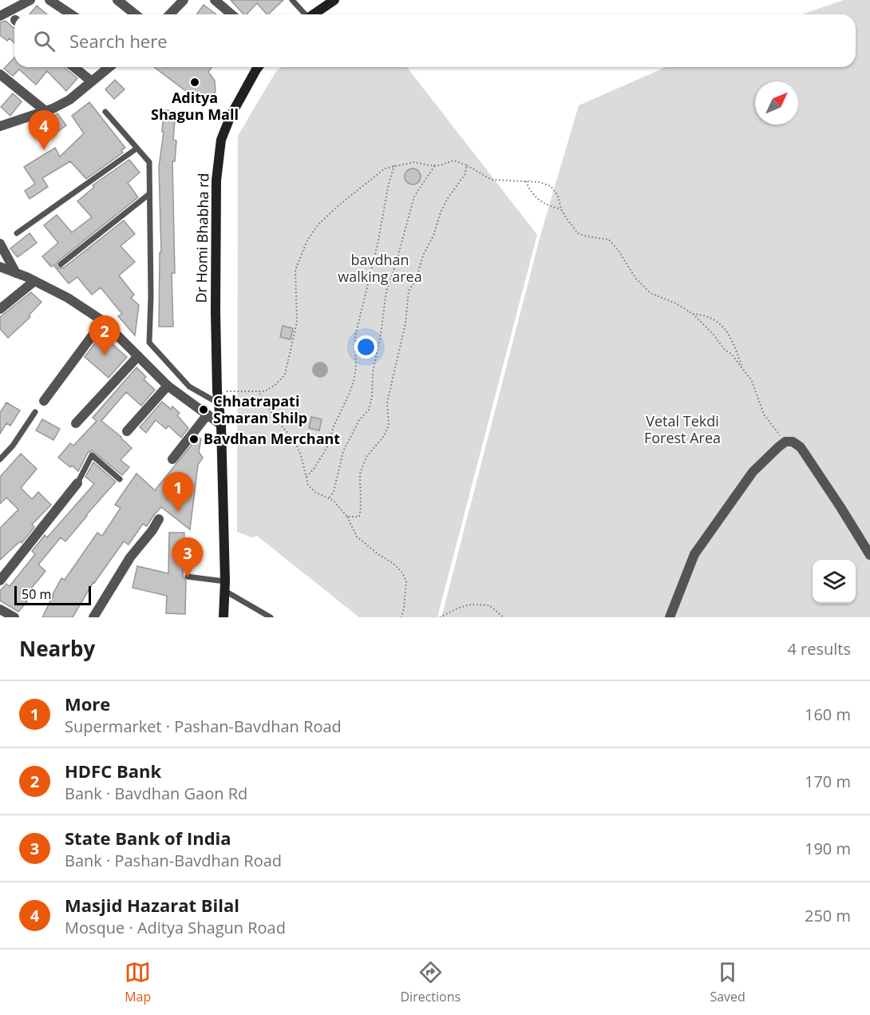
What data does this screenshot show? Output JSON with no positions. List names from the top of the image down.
{
  "streets": {
    "main road": ["Dr Homi Bhabha rd"]
  },
  "parks": ["bavdhan walking area", "Vetal Tekdi Forest Area"],
  "places": ["Aditya Shagun Mall", "Chhatrapati Smaran Shilp", "Bavdhan Merchant"],
  "scale_bar": "50 m",
  "north": "top right",
  "page": {
    "search": "Search here",
    "pins": [
      "4",
      "2",
      "1",
      "3"
    ],
    "scale": "50 m",
    "heading": ["Nearby", "4 results"],
    "list": [
      {
        "mark": "1",
        "name": "More",
        "note": "Supermarket · Pashan-Bavdhan Road",
        "value": "160 m"
      },
      {
        "mark": "2",
        "name": "HDFC Bank",
        "note": "Bank · Bavdhan Gaon Rd",
        "value": "170 m"
      },
      {
        "mark": "3",
        "name": "State Bank of India",
        "note": "Bank · Pashan-Bavdhan Road",
        "value": "190 m"
      },
      {
        "mark": "4",
        "name": "Masjid Hazarat Bilal",
        "note": "Mosque · Aditya Shagun Road",
        "value": "250 m"
      }
    ],
    "nav": ["Map", "Directions", "Saved"]
  }
}
